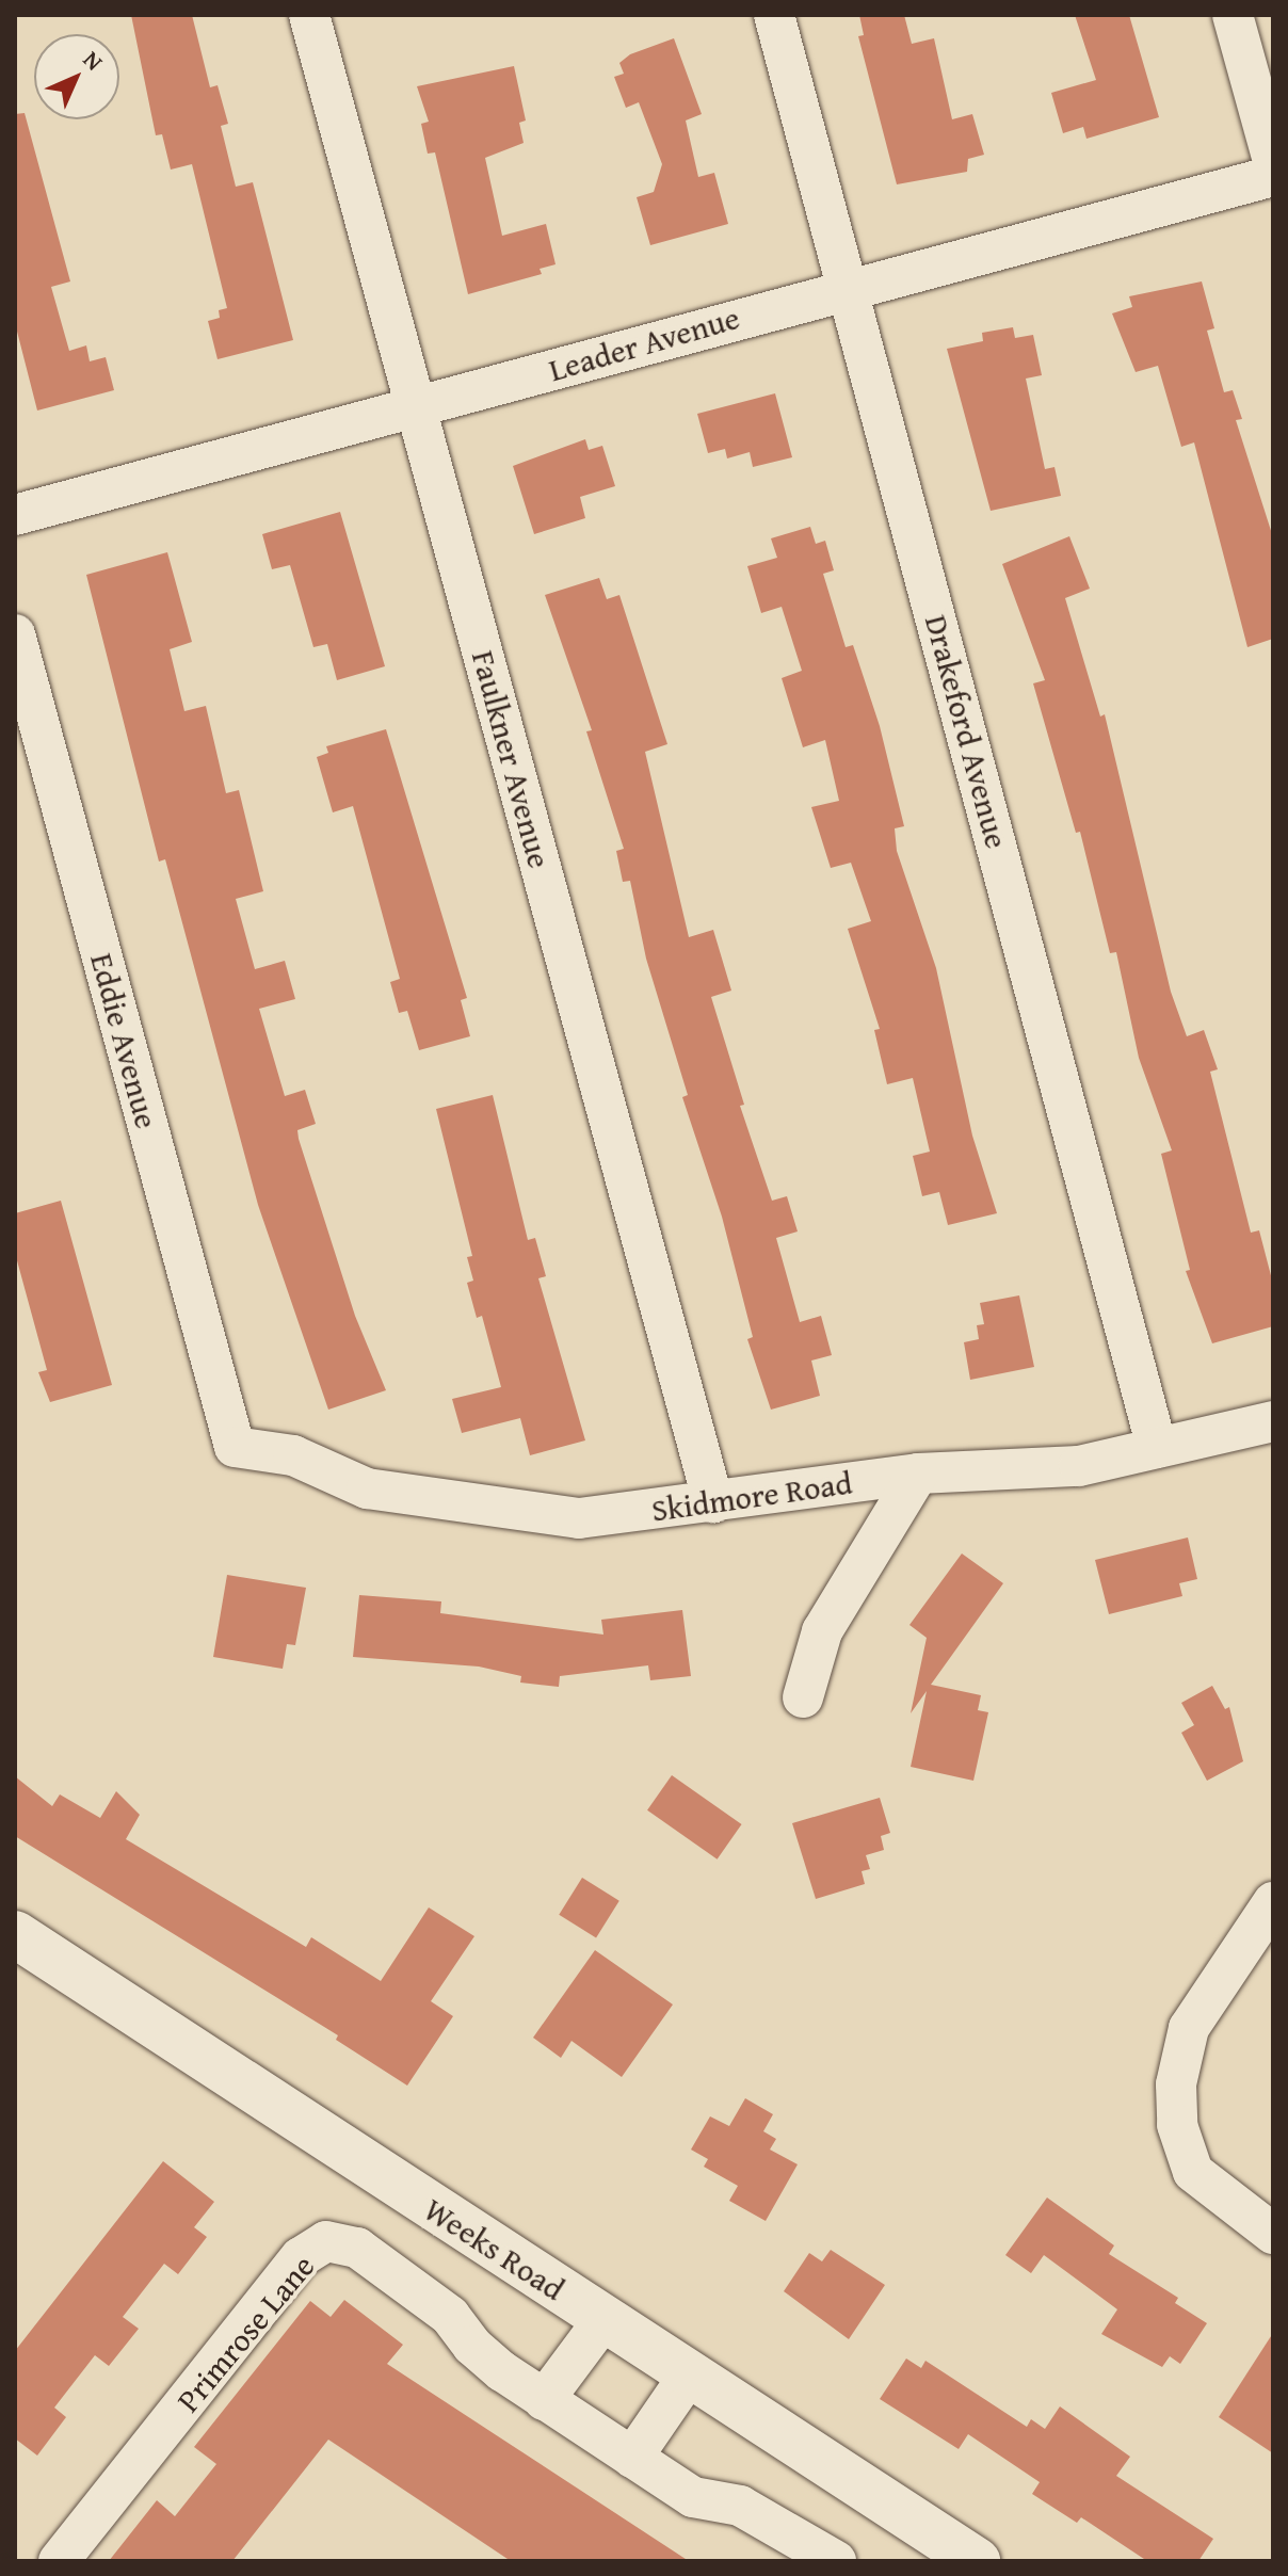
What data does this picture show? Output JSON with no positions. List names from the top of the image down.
{
  "streets": {
    "street": [
      "Leader Avenue",
      "Drakeford Avenue",
      "Faulkner Avenue",
      "Eddie Avenue",
      "Skidmore Road",
      "Weeks Road",
      "Primrose Lane"
    ]
  },
  "crossings": [
    ["Leader Avenue", "Drakeford Avenue"],
    ["Leader Avenue", "Faulkner Avenue"],
    ["Drakeford Avenue", "Skidmore Road"],
    ["Faulkner Avenue", "Skidmore Road"],
    ["Eddie Avenue", "Skidmore Road"]
  ],
  "north": "top right"
}
